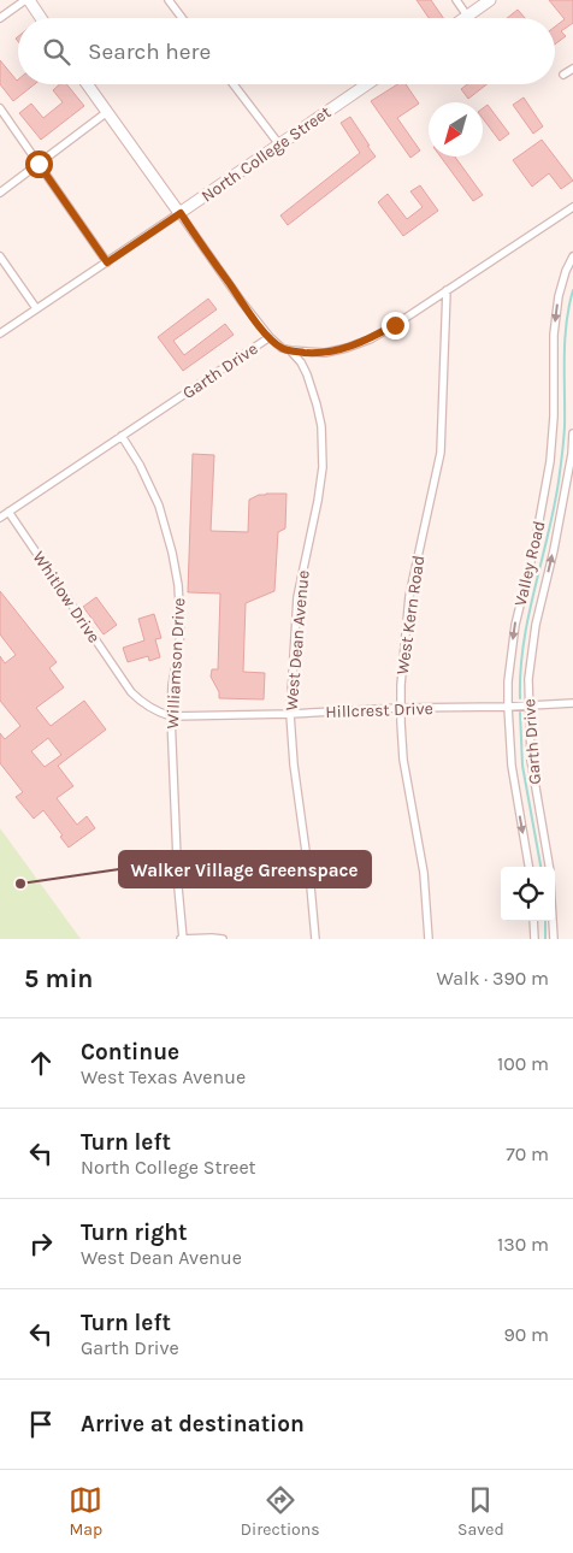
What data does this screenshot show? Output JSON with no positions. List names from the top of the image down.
{
  "streets": {
    "street": [
      "North College Street",
      "Garth Drive",
      "Valley Road",
      "Whitlow Drive",
      "West Kern Road",
      "West Dean Avenue",
      "Williamson Drive",
      "Hillcrest Drive"
    ]
  },
  "crossings": [
    ["Garth Drive", "Whitlow Drive"],
    ["Garth Drive", "West Kern Road"],
    ["Garth Drive", "West Dean Avenue"],
    ["Garth Drive", "Williamson Drive"],
    ["Garth Drive", "Hillcrest Drive"],
    ["Valley Road", "Hillcrest Drive"],
    ["Whitlow Drive", "Hillcrest Drive"],
    ["West Kern Road", "Hillcrest Drive"],
    ["West Dean Avenue", "Hillcrest Drive"],
    ["Williamson Drive", "Hillcrest Drive"]
  ],
  "one_way": ["Valley Road"],
  "places": ["Walker Village Greenspace"],
  "north": "bottom left",
  "page": {
    "search": "Search here",
    "heading": ["5 min", "Walk · 390 m"],
    "list": [
      ["Continue", "West Texas Avenue", "100 m"],
      ["Turn left", "North College Street", "70 m"],
      ["Turn right", "West Dean Avenue", "130 m"],
      ["Turn left", "Garth Drive", "90 m"],
      "Arrive at destination"
    ],
    "nav": ["Map", "Directions", "Saved"]
  }
}
